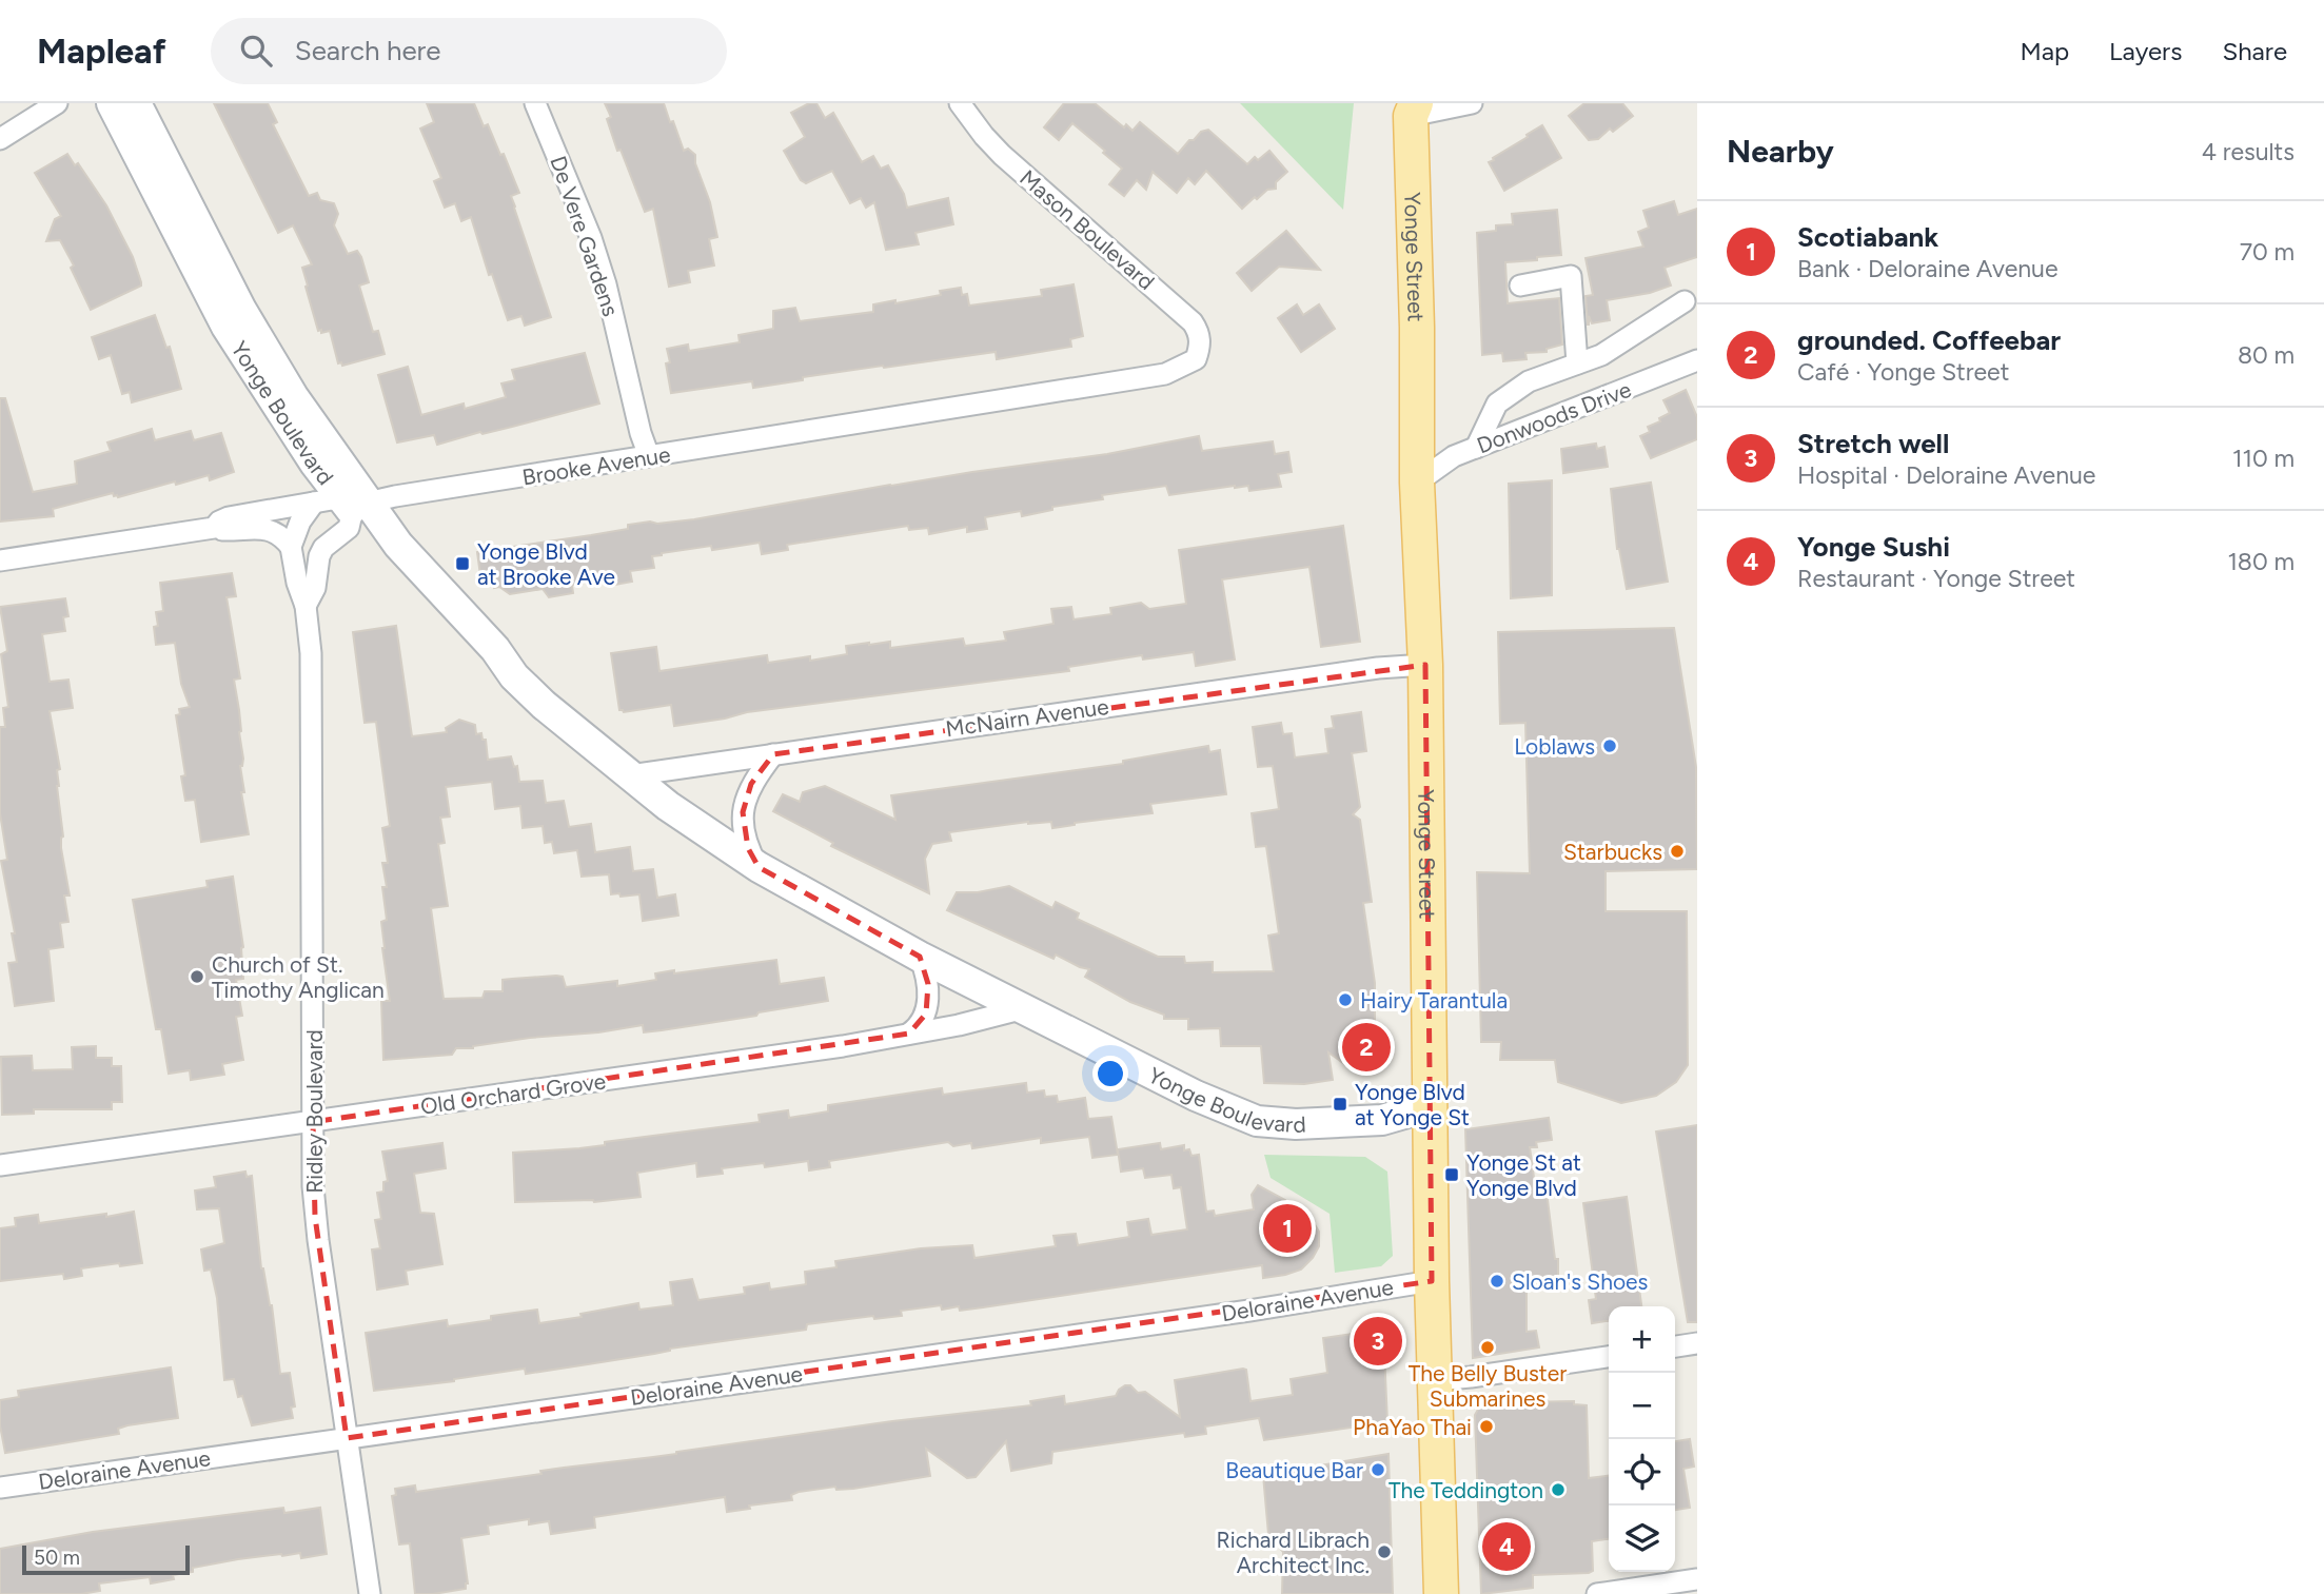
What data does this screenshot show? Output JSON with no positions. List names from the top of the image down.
{
  "streets": {
    "main road": ["Yonge Street"],
    "street": [
      "Mason Boulevard",
      "De Vere Gardens",
      "Yonge Boulevard",
      "Donwoods Drive",
      "Brooke Avenue",
      "McNairn Avenue",
      "Old Orchard Grove",
      "Ridley Boulevard",
      "Deloraine Avenue"
    ]
  },
  "crossings": [
    ["Mason Boulevard", "Brooke Avenue"],
    ["De Vere Gardens", "Brooke Avenue"],
    ["Yonge Street", "Yonge Boulevard"],
    ["Yonge Street", "Donwoods Drive"],
    ["Yonge Street", "McNairn Avenue"],
    ["Yonge Street", "Deloraine Avenue"],
    ["Yonge Boulevard", "Brooke Avenue"],
    ["Yonge Boulevard", "McNairn Avenue"],
    ["Yonge Boulevard", "Old Orchard Grove"],
    ["Yonge Boulevard", "Ridley Boulevard"],
    ["Brooke Avenue", "Ridley Boulevard"],
    ["Old Orchard Grove", "Ridley Boulevard"],
    ["Ridley Boulevard", "Deloraine Avenue"]
  ],
  "places": {
    "transit": ["Yonge Blvd at Brooke Ave", "Yonge Blvd at Yonge St", "Yonge St at Yonge Blvd"],
    "other": [
      "Loblaws",
      "Starbucks",
      "Church of St. Timothy Anglican",
      "Hairy Tarantula",
      "Sloan's Shoes",
      "The Belly Buster Submarines",
      "PhaYao Thai",
      "Beautique Bar",
      "The Teddington",
      "Richard Librach Architect Inc."
    ]
  },
  "scale_bar": "50 m",
  "page": {
    "header": "Mapleaf",
    "search": "Search here",
    "nav": ["Map", "Layers", "Share"],
    "heading": ["Nearby", "4 results"],
    "list": [
      {
        "mark": "1",
        "name": "Scotiabank",
        "note": "Bank · Deloraine Avenue",
        "value": "70 m"
      },
      {
        "mark": "2",
        "name": "grounded. Coffeebar",
        "note": "Café · Yonge Street",
        "value": "80 m"
      },
      {
        "mark": "3",
        "name": "Stretch well",
        "note": "Hospital · Deloraine Avenue",
        "value": "110 m"
      },
      {
        "mark": "4",
        "name": "Yonge Sushi",
        "note": "Restaurant · Yonge Street",
        "value": "180 m"
      }
    ],
    "pins": [
      "2",
      "1",
      "3",
      "4"
    ],
    "map_buttons": ["+", "−"],
    "scale": "50 m"
  }
}
